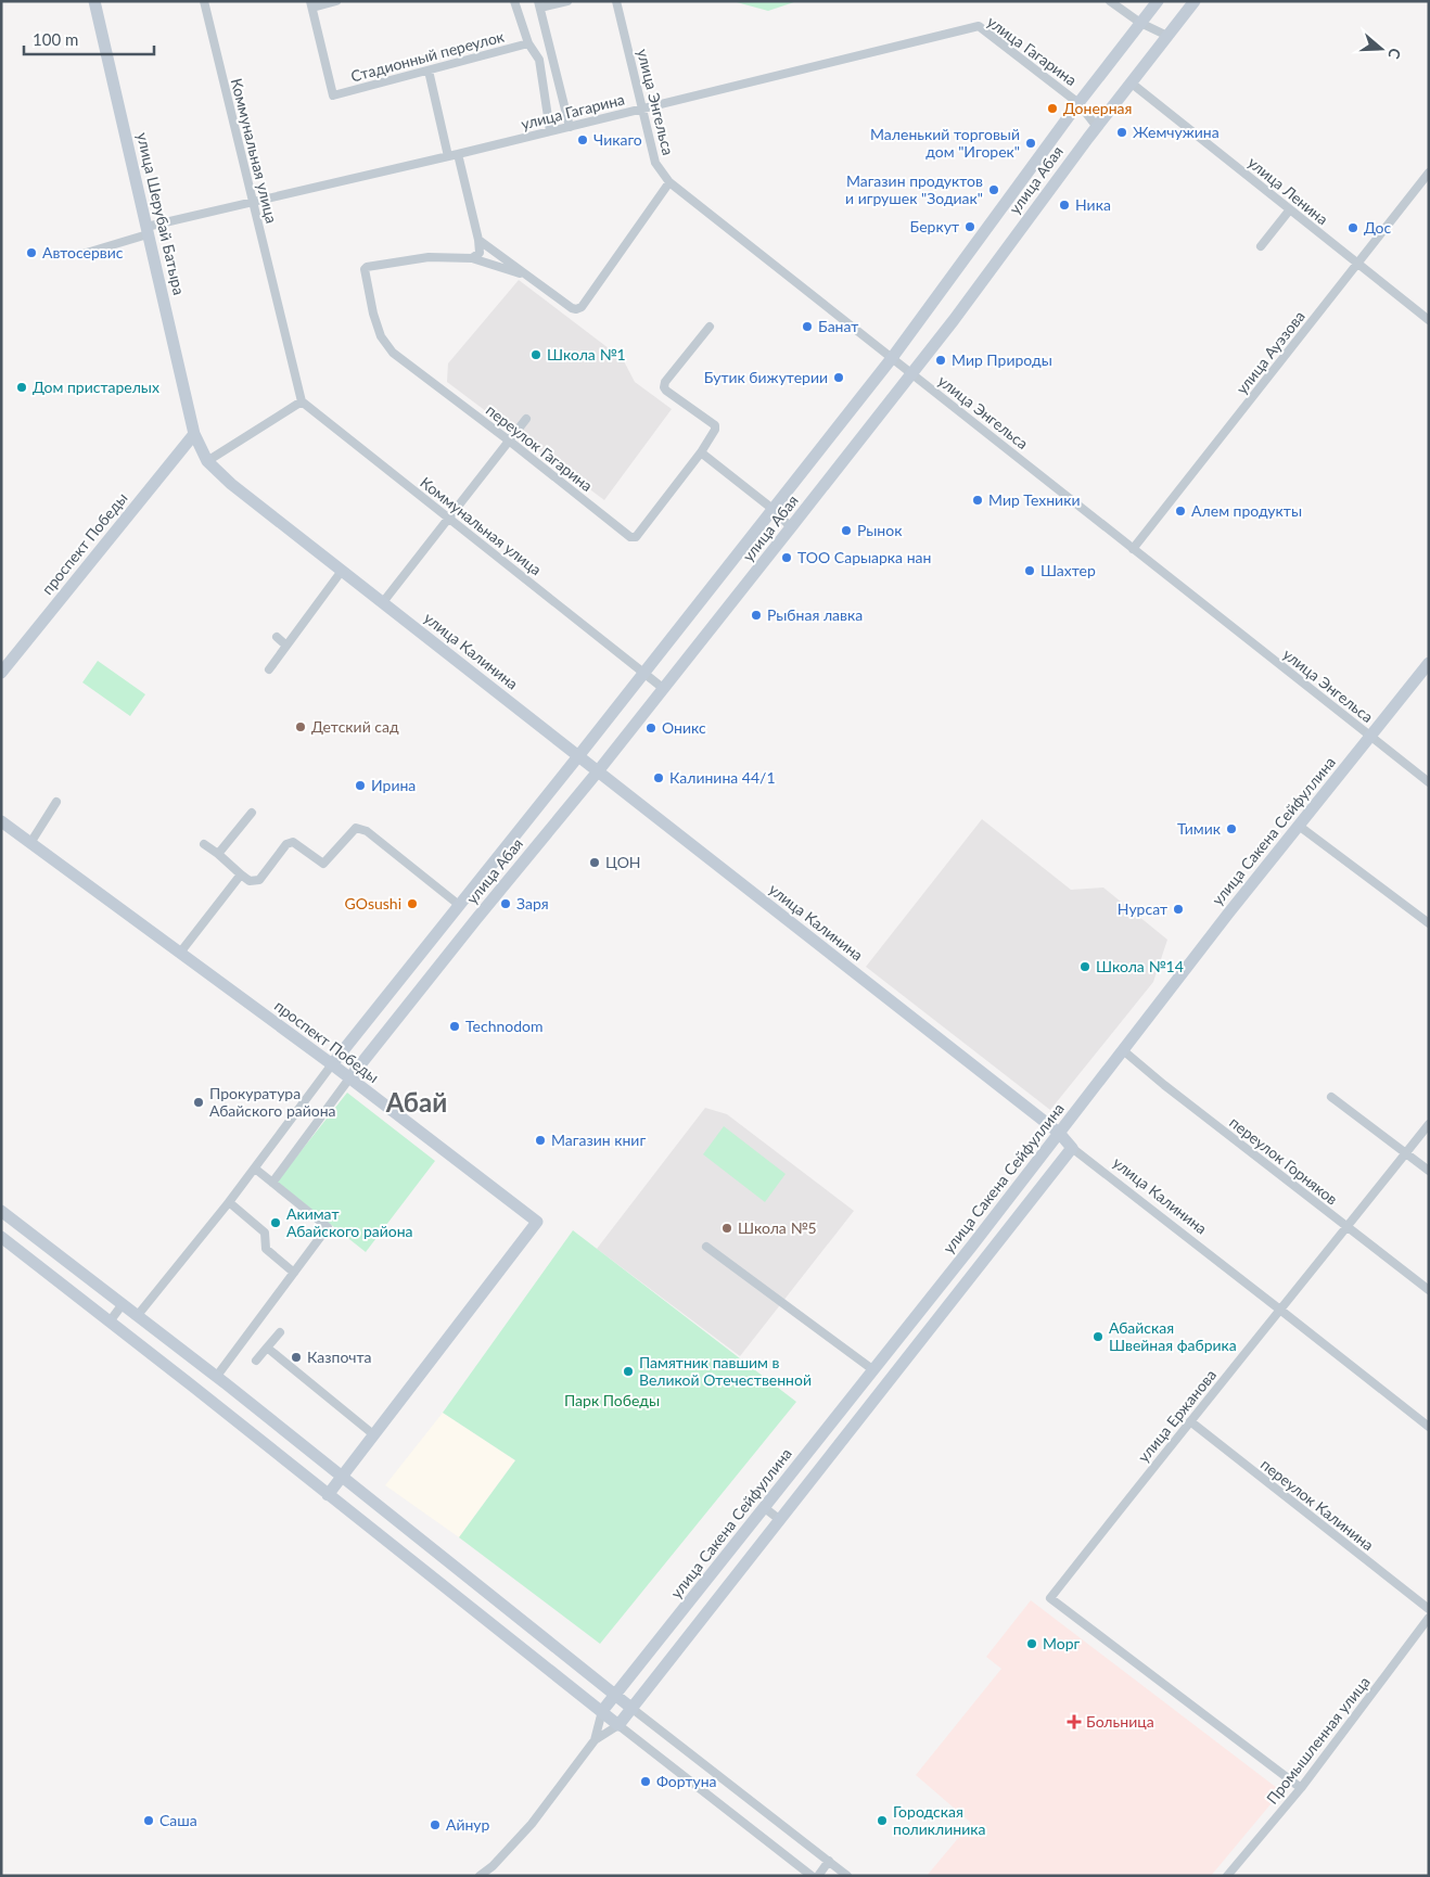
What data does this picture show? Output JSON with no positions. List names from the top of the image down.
{
  "streets": {
    "street": [
      "улица Гагарина",
      "Стадионный переулок",
      "улица Энгельса",
      "Коммунальная улица",
      "улица Абая",
      "улица Ленина",
      "улица Шерубай Батыра",
      "улица Ауэзова",
      "переулок Гагарина",
      "проспект Победы",
      "улица Калинина",
      "улица Сакена Сейфуллина",
      "переулок Горняков",
      "улица Ержанова",
      "переулок Калинина",
      "Промышленная улица"
    ]
  },
  "crossings": [
    ["улица Гагарина", "улица Энгельса"],
    ["улица Гагарина", "Коммунальная улица"],
    ["улица Гагарина", "улица Абая"],
    ["улица Гагарина", "улица Шерубай Батыра"],
    ["улица Энгельса", "улица Абая"],
    ["улица Энгельса", "улица Ауэзова"],
    ["улица Энгельса", "улица Сакена Сейфуллина"],
    ["Коммунальная улица", "улица Абая"],
    ["улица Абая", "улица Ленина"],
    ["улица Абая", "улица Калинина"],
    ["улица Ленина", "улица Ауэзова"],
    ["улица Шерубай Батыра", "проспект Победы"],
    ["улица Шерубай Батыра", "улица Калинина"],
    ["проспект Победы", "улица Калинина"],
    ["улица Калинина", "улица Сакена Сейфуллина"],
    ["улица Калинина", "улица Ержанова"],
    ["улица Сакена Сейфуллина", "переулок Горняков"],
    ["переулок Горняков", "улица Ержанова"],
    ["улица Ержанова", "переулок Калинина"],
    ["улица Ержанова", "Промышленная улица"]
  ],
  "districts": ["Абай"],
  "parks": ["Парк Победы"],
  "places": {
    "other": [
      "Донерная",
      "Жемчужина",
      "Чикаго",
      "Маленький торговый дом \"Игорек\"",
      "Магазин продуктов и игрушек \"Зодиак\"",
      "Ника",
      "Беркут",
      "Дос",
      "Автосервис",
      "Банат",
      "Школа №1",
      "Мир Природы",
      "Бутик бижутерии",
      "Дом пристарелых",
      "Мир Техники",
      "Алем продукты",
      "Рынок",
      "ТОО Сарыарка нан",
      "Шахтер",
      "Рыбная лавка",
      "Детский сад",
      "Оникс",
      "Калинина 44/1",
      "Ирина",
      "Тимик",
      "ЦОН",
      "GOsushi",
      "Заря",
      "Нурсат",
      "Школа №14",
      "Technodom",
      "Прокуратура Абайского района",
      "Магазин книг",
      "Акимат Абайского района",
      "Школа №5",
      "Абайская Швейная фабрика",
      "Казпочта",
      "Памятник павшим в Великой Отечественной",
      "Морг",
      "Фортуна",
      "Саша",
      "Городская поликлиника",
      "Айнур"
    ],
    "health": ["Больница"]
  },
  "scale_bar": "100 m",
  "north": "right"
}
